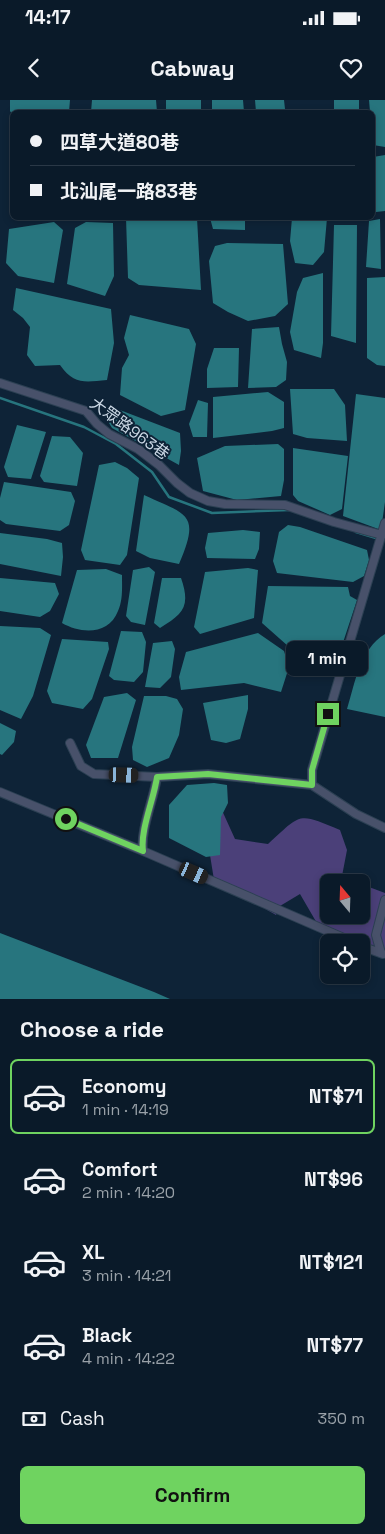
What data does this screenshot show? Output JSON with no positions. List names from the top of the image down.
{
  "streets": {
    "lane": ["大眾路963巷"]
  },
  "north": "top",
  "page": {
    "status": "14:17",
    "header": "Cabway",
    "banner": ["四草大道80巷", "北汕尾一路83巷"],
    "bubble": "1 min",
    "heading": "Choose a ride",
    "list": [
      {
        "name": "Economy",
        "note": "1 min · 14:19",
        "value": "NT$71"
      },
      {
        "name": "Comfort",
        "note": "2 min · 14:20",
        "value": "NT$96"
      },
      {
        "name": "XL",
        "note": "3 min · 14:21",
        "value": "NT$121"
      },
      {
        "name": "Black",
        "note": "4 min · 14:22",
        "value": "NT$77"
      }
    ],
    "pay": ["Cash", "350 m"],
    "buttons": "Confirm"
  }
}
